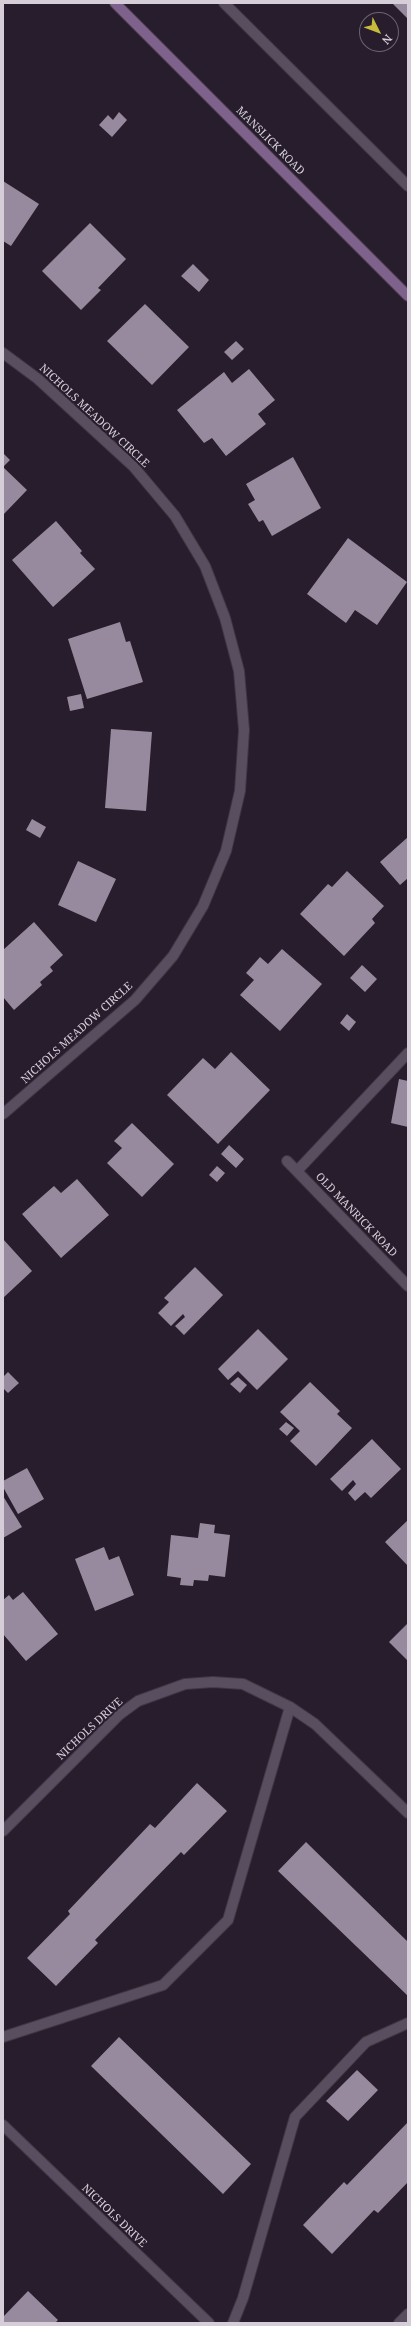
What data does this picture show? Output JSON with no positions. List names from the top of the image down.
{
  "streets": {
    "main road": ["MANSLICK ROAD"],
    "street": ["NICHOLS MEADOW CIRCLE", "OLD MANRICK ROAD", "NICHOLS DRIVE"]
  },
  "north": "bottom right"
}
